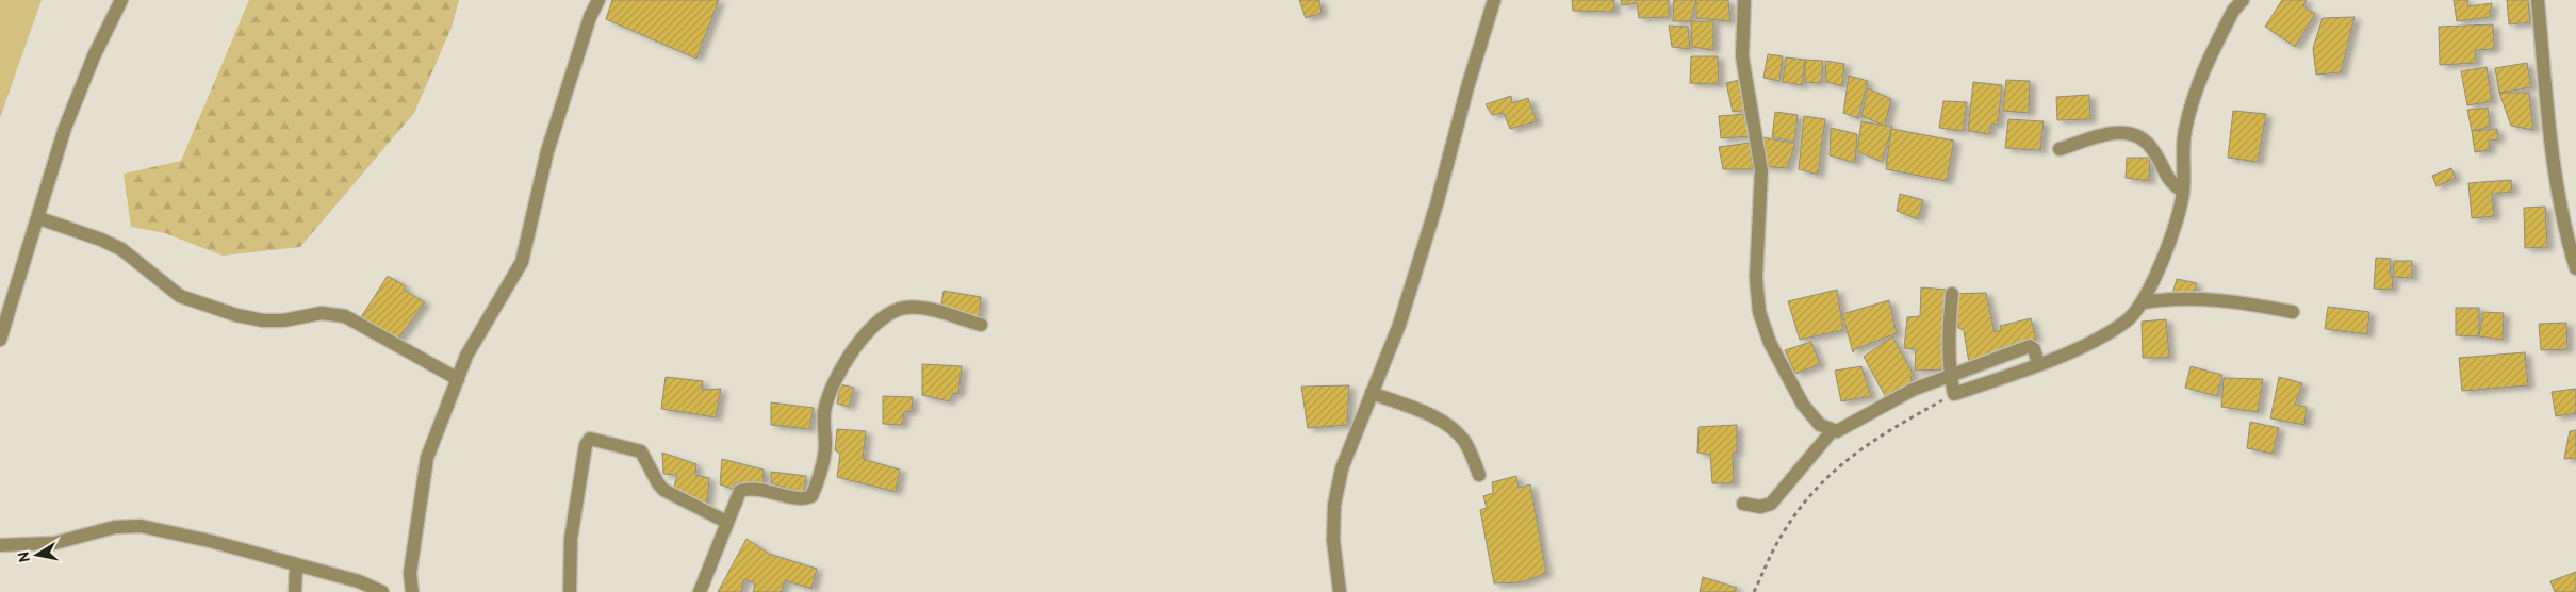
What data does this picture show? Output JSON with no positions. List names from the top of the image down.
{
  "north": "left"
}
